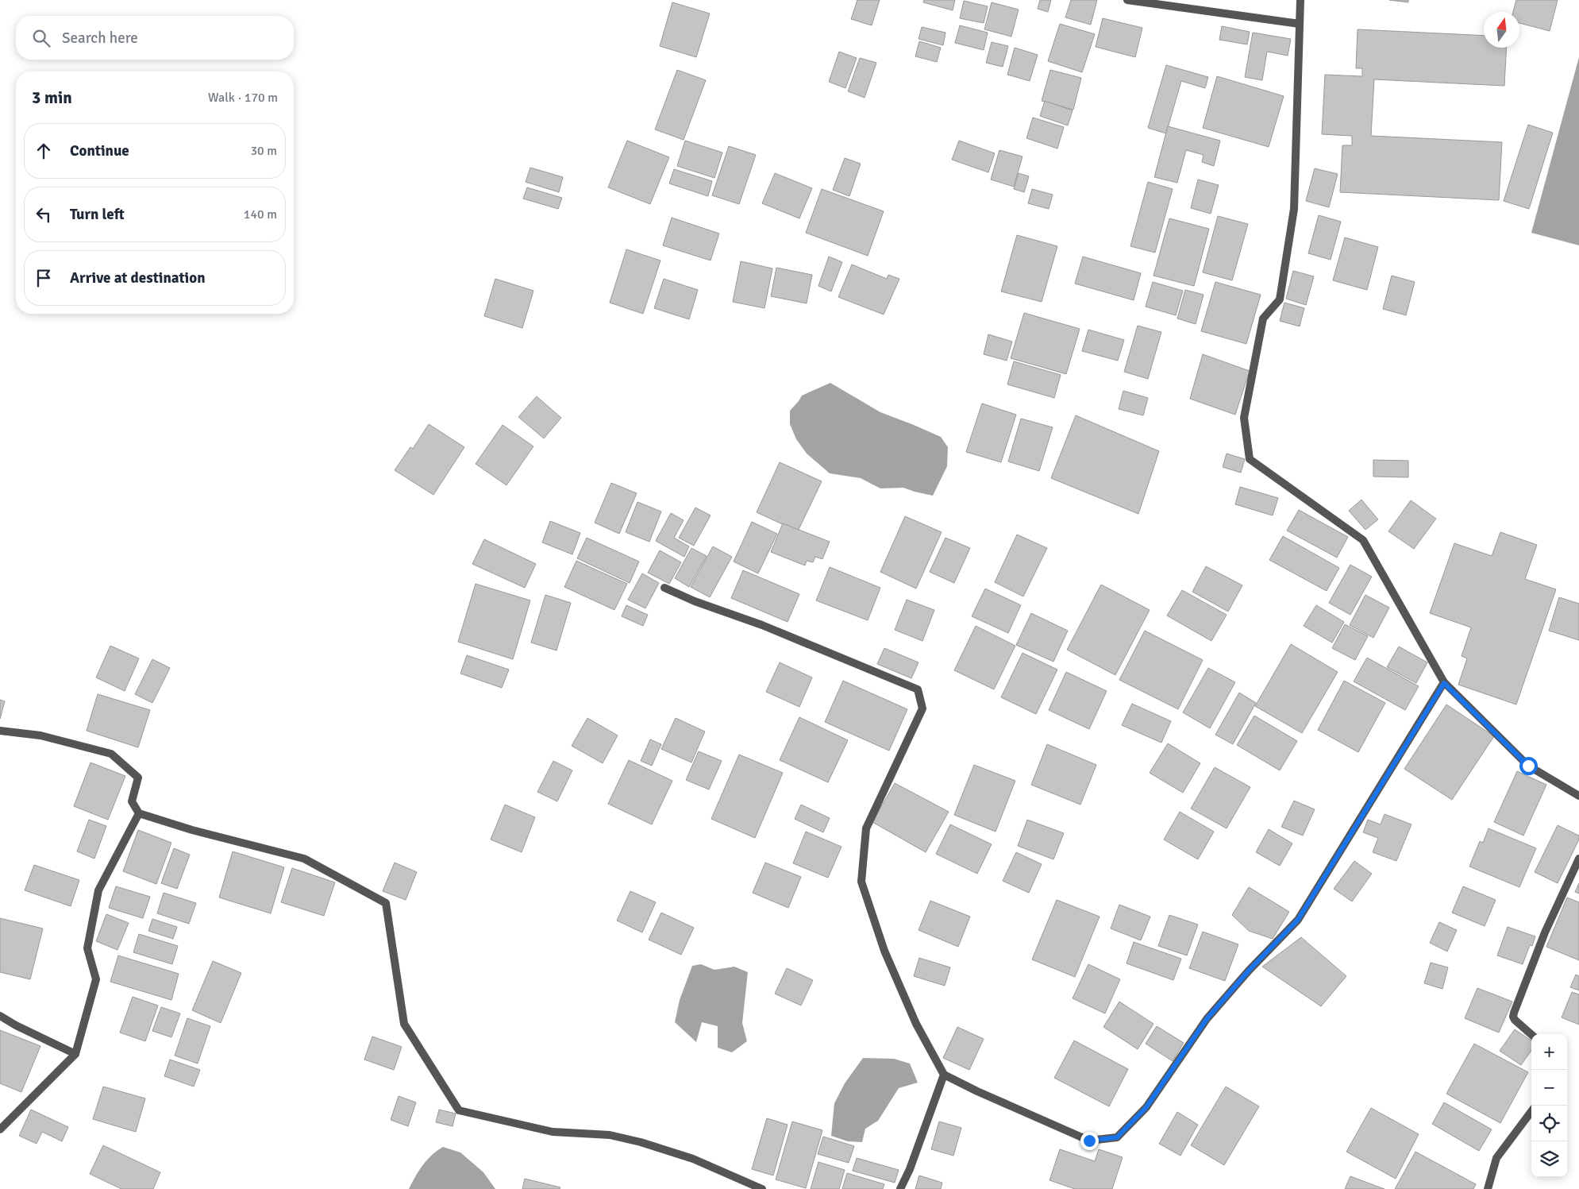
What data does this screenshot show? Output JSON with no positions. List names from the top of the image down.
{
  "north": "top",
  "page": {
    "search": "Search here",
    "heading": ["3 min", "Walk · 170 m"],
    "list": [
      ["Continue", "30 m"],
      ["Turn left", "140 m"],
      "Arrive at destination"
    ],
    "map_buttons": ["+", "−"]
  }
}
